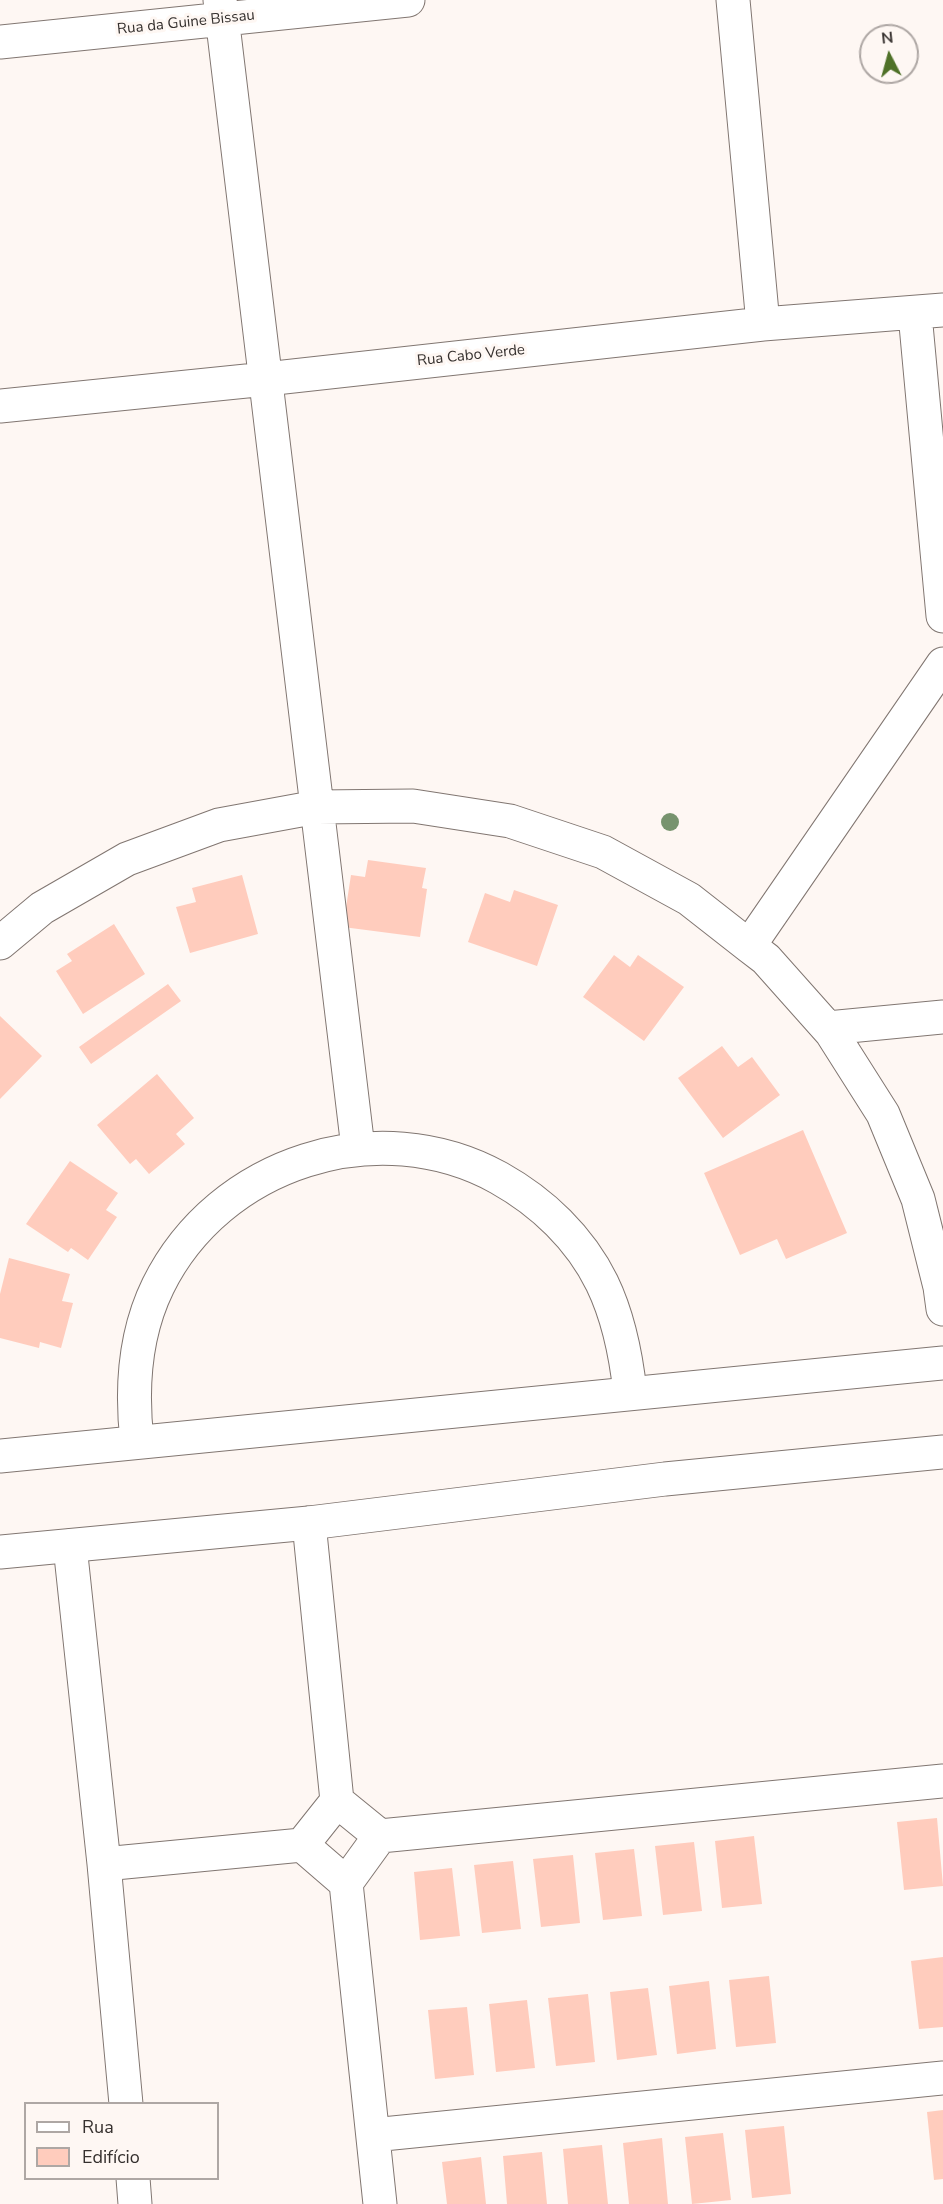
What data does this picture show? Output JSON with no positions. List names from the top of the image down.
{
  "streets": {
    "street": ["Rua da Guine Bissau", "Rua Cabo Verde"]
  },
  "legend": ["Rua", "Edifício"],
  "north": "top"
}
